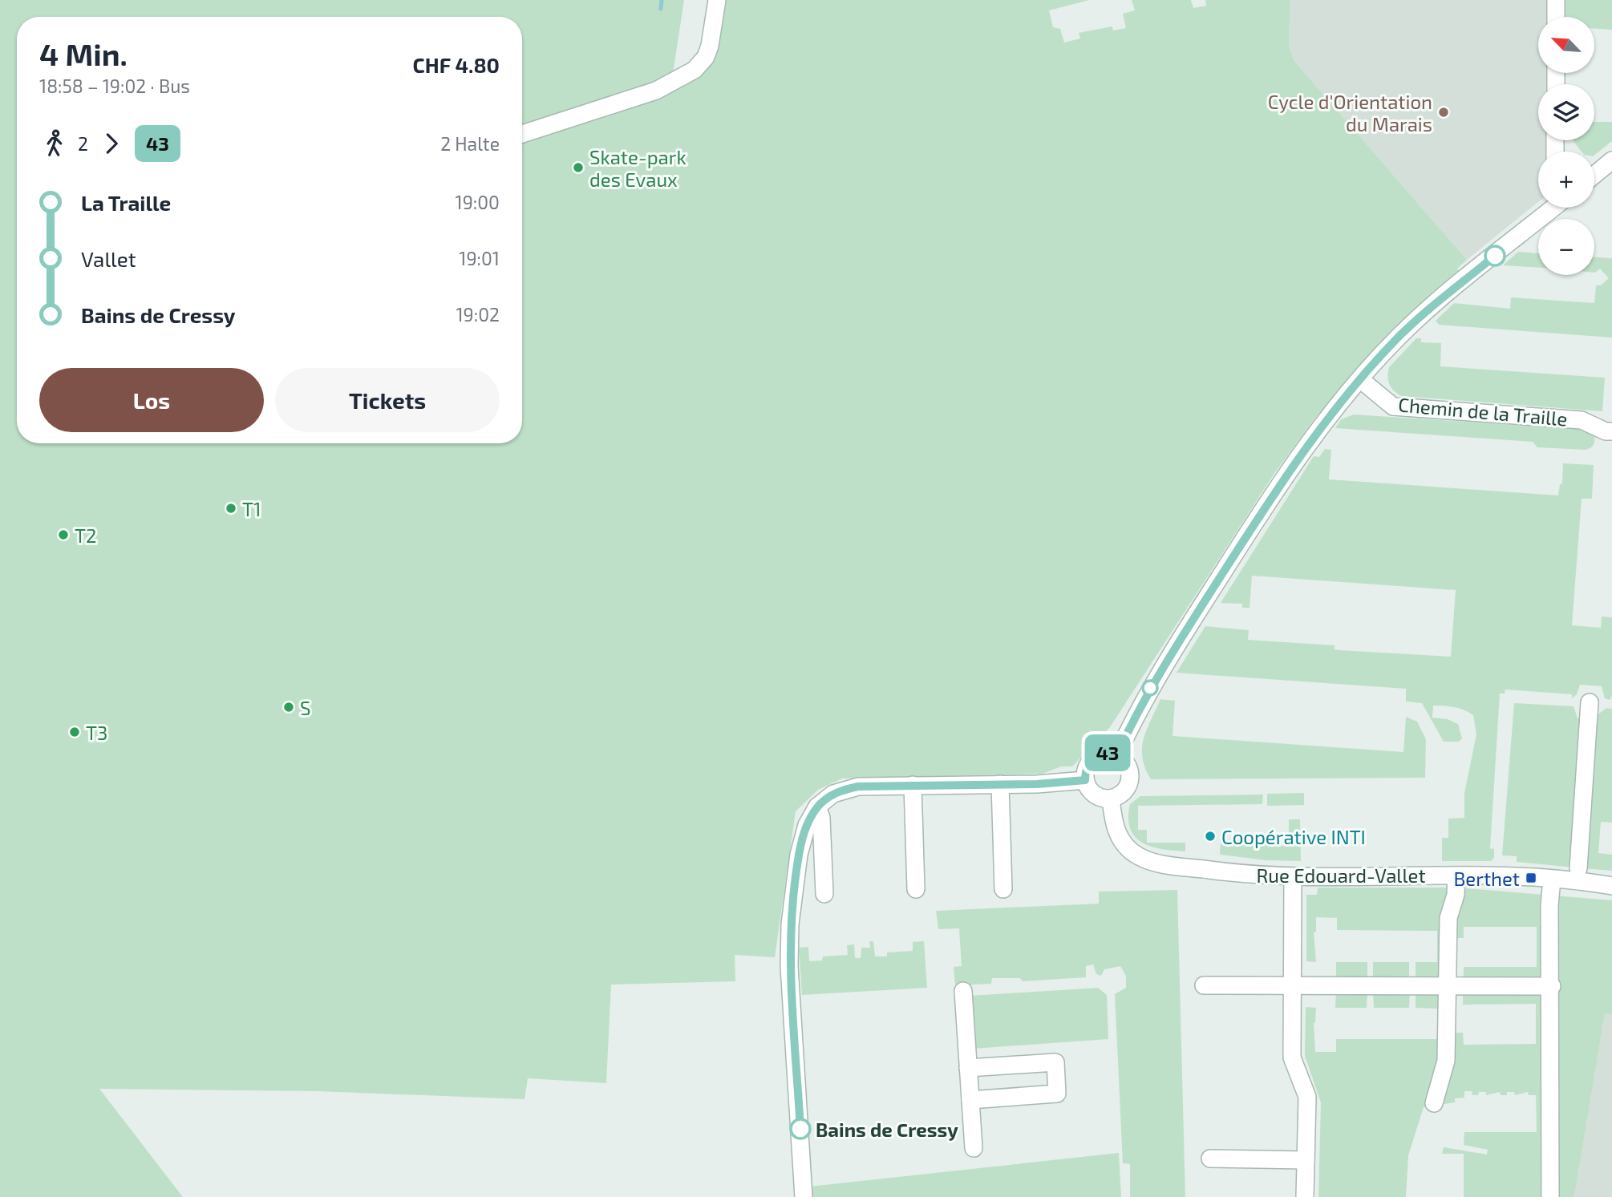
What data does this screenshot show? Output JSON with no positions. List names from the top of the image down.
{
  "streets": {
    "street": ["Chemin de la Traille", "Rue Edouard-Vallet"]
  },
  "places": {
    "other": [
      "Cycle d'Orientation du Marais",
      "Skate-park des Evaux",
      "T1",
      "T2",
      "S",
      "T3",
      "Coopérative INTI",
      "Bains de Cressy"
    ],
    "transit": ["Berthet"]
  },
  "lines": ["bus line 43"],
  "north": "top left",
  "page": {
    "on_map": "43",
    "map_buttons": ["+", "−"],
    "heading": ["4 Min.", "18:58 – 19:02 · Bus", "CHF 4.80"],
    "legs": ["2", "43", "2 Halte"],
    "list": [
      {
        "name": "La Traille",
        "value": "19:00"
      },
      {
        "name": "Vallet",
        "value": "19:01"
      },
      {
        "name": "Bains de Cressy",
        "value": "19:02"
      }
    ],
    "buttons": ["Los", "Tickets"]
  }
}
